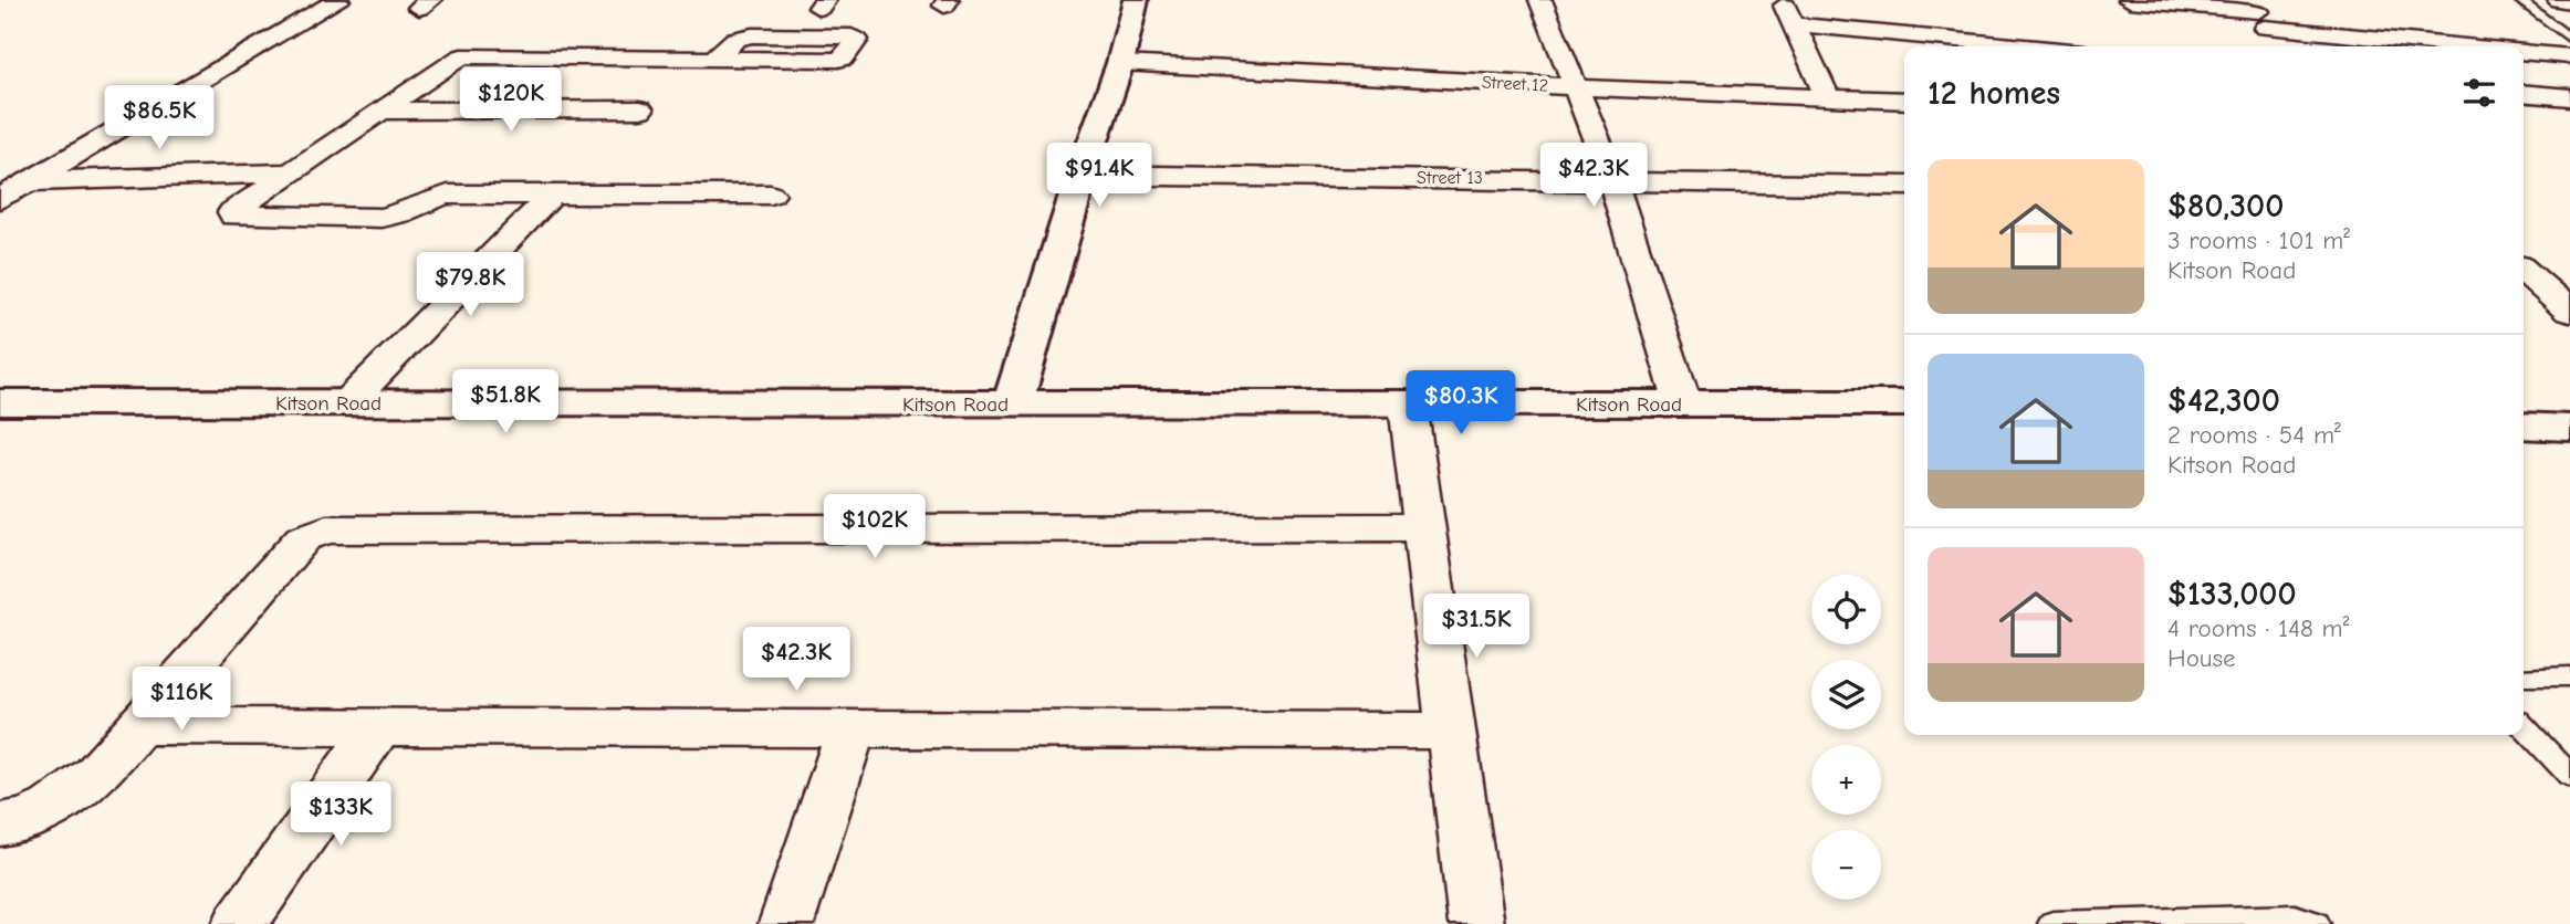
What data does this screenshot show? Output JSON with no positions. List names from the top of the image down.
{
  "streets": {
    "street": ["Street 12", "Street 13", "Kitson Road"]
  },
  "page": {
    "heading": "12 homes",
    "price": [
      "$120K",
      "$86.5K",
      "$91.4K",
      "$42.3K",
      "$79.8K",
      "$51.8K",
      "$80.3K",
      "$102K",
      "$31.5K",
      "$42.3K",
      "$116K",
      "$133K"
    ],
    "list": [
      {
        "name": "$80,300",
        "note": "3 rooms · 101 m² · Kitson Road"
      },
      {
        "name": "$42,300",
        "note": "2 rooms · 54 m² · Kitson Road"
      },
      {
        "name": "$133,000",
        "note": "4 rooms · 148 m² · House"
      }
    ],
    "map_buttons": ["+", "−"]
  }
}
